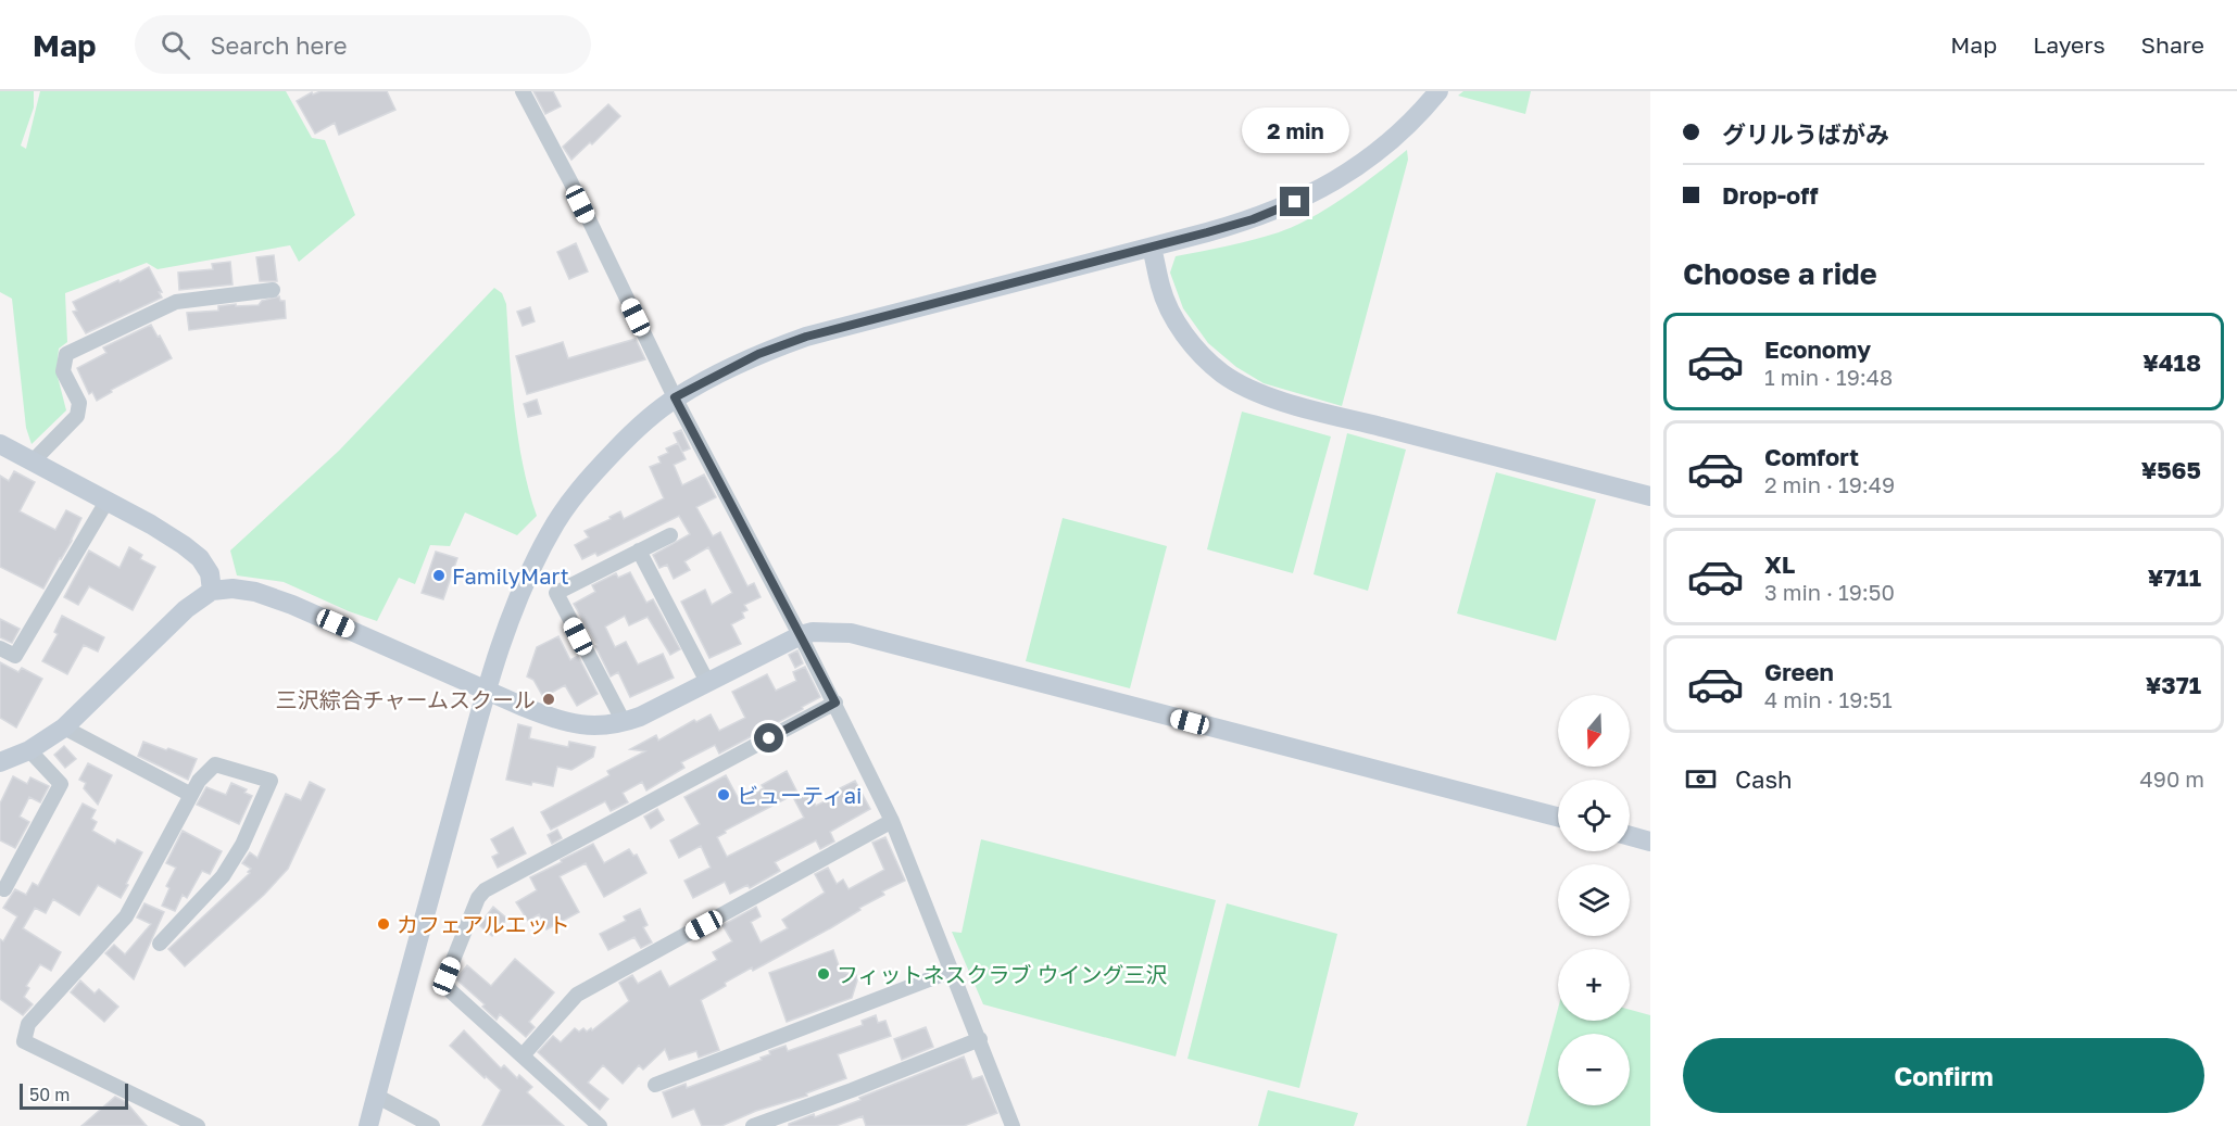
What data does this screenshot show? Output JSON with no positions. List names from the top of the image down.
{
  "places": [
    "FamilyMart",
    "三沢綜合チャームスクール",
    "ビューティai",
    "カフェアルエット",
    "フィットネスクラブ ウイング三沢"
  ],
  "scale_bar": "50 m",
  "north": "bottom",
  "page": {
    "header": "Map",
    "search": "Search here",
    "nav": ["Map", "Layers", "Share"],
    "banner": ["グリルうばがみ", "Drop-off"],
    "bubble": "2 min",
    "heading": "Choose a ride",
    "list": [
      {
        "name": "Economy",
        "note": "1 min · 19:48",
        "value": "¥418"
      },
      {
        "name": "Comfort",
        "note": "2 min · 19:49",
        "value": "¥565"
      },
      {
        "name": "XL",
        "note": "3 min · 19:50",
        "value": "¥711"
      },
      {
        "name": "Green",
        "note": "4 min · 19:51",
        "value": "¥371"
      }
    ],
    "map_buttons": ["+", "−"],
    "pay": ["Cash", "490 m"],
    "buttons": "Confirm",
    "scale": "50 m"
  }
}
